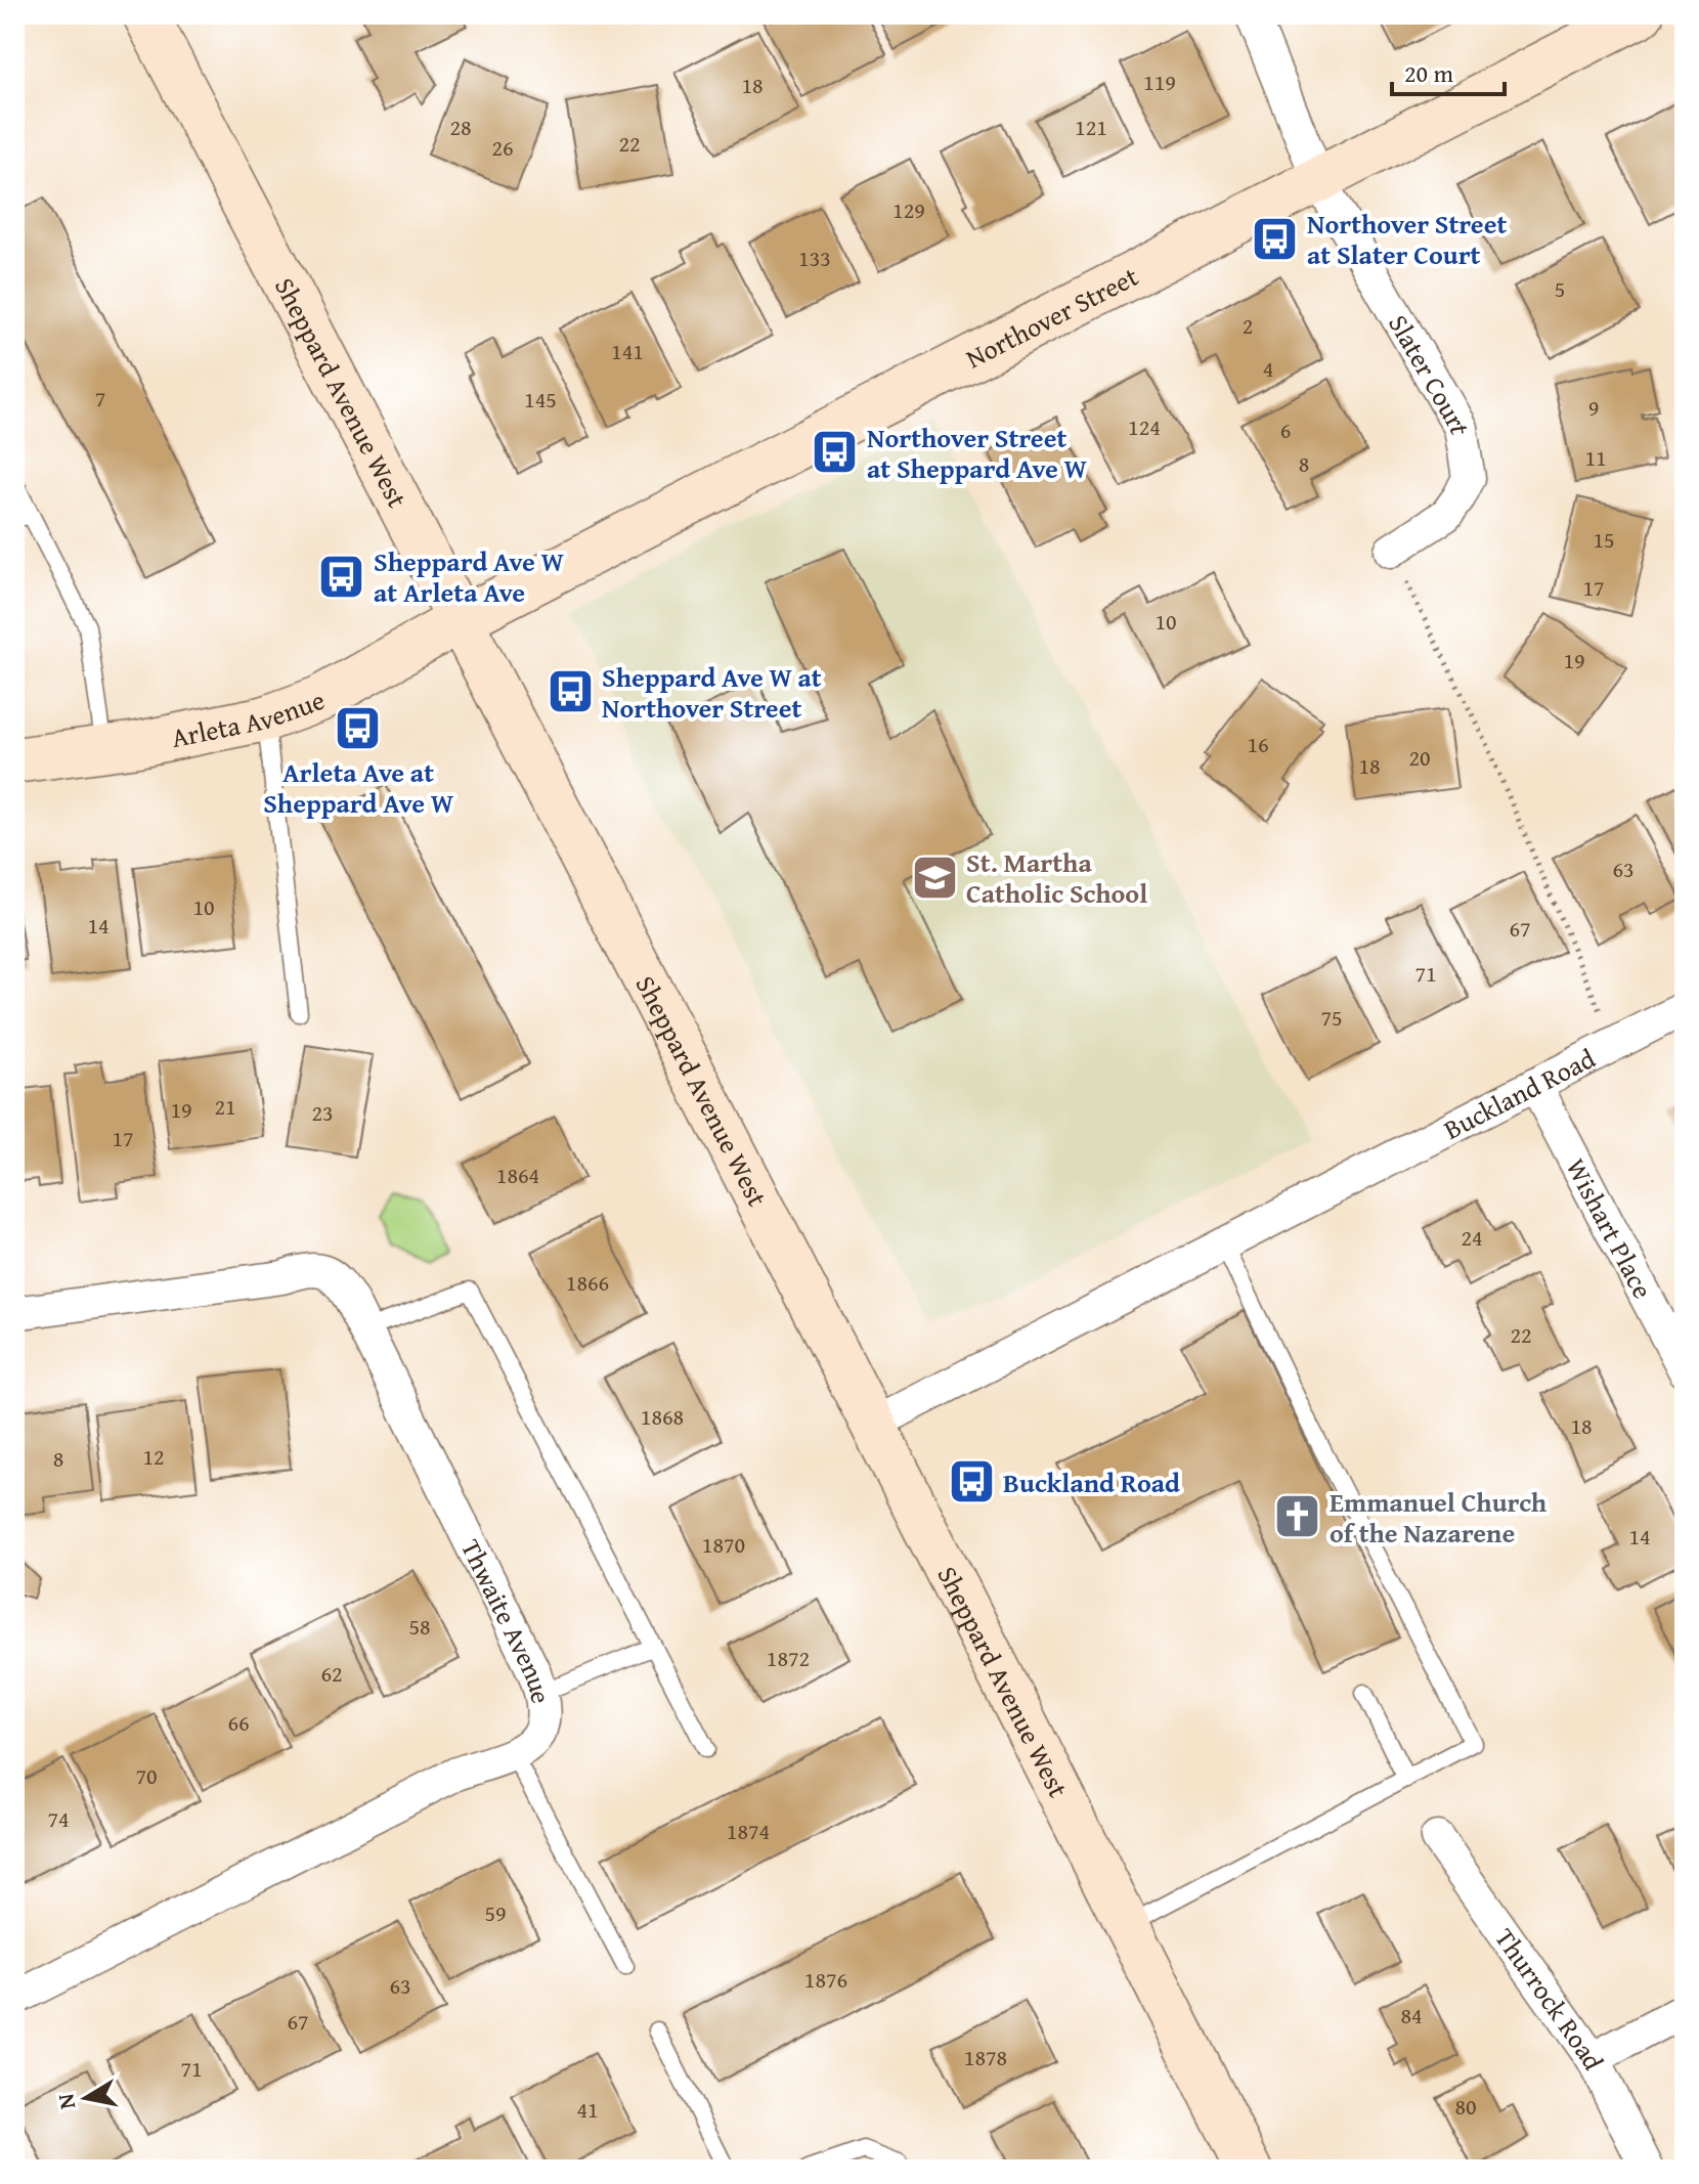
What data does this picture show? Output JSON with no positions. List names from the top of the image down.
{
  "streets": {
    "main road": ["Northover Street", "Sheppard Avenue West", "Arleta Avenue"],
    "street": [
      "Slater Court",
      "Buckland Road",
      "Wishart Place",
      "Thwaite Avenue",
      "Thurrock Road"
    ]
  },
  "crossings": [
    ["Northover Street", "Slater Court"],
    ["Northover Street", "Sheppard Avenue West"],
    ["Northover Street", "Arleta Avenue"],
    ["Sheppard Avenue West", "Arleta Avenue"],
    ["Sheppard Avenue West", "Buckland Road"],
    ["Buckland Road", "Wishart Place"]
  ],
  "places": {
    "bus stop": [
      "Northover Street at Slater Court",
      "Northover Street at Sheppard Ave W",
      "Sheppard Ave W at Arleta Ave",
      "Sheppard Ave W at Northover Street",
      "Arleta Ave at Sheppard Ave W",
      "Buckland Road"
    ],
    "school or university": ["St. Martha Catholic School"],
    "church": ["Emmanuel Church of the Nazarene"]
  },
  "house_numbers": [
    "119",
    "18",
    "28",
    "121",
    "22",
    "26",
    "129",
    "133",
    "5",
    "2",
    "141",
    "4",
    "7",
    "145",
    "9",
    "124",
    "6",
    "11",
    "8",
    "15",
    "17",
    "10",
    "19",
    "16",
    "20",
    "18",
    "63",
    "10",
    "14",
    "67",
    "71",
    "75",
    "21",
    "19",
    "23",
    "17",
    "1864",
    "24",
    "1866",
    "22",
    "1868",
    "18",
    "12",
    "8",
    "14",
    "1870",
    "58",
    "1872",
    "62",
    "66",
    "70",
    "74",
    "1874",
    "59",
    "1876",
    "63",
    "84",
    "67",
    "1878",
    "71",
    "80",
    "41"
  ],
  "scale_bar": "20 m",
  "north": "left"
}
